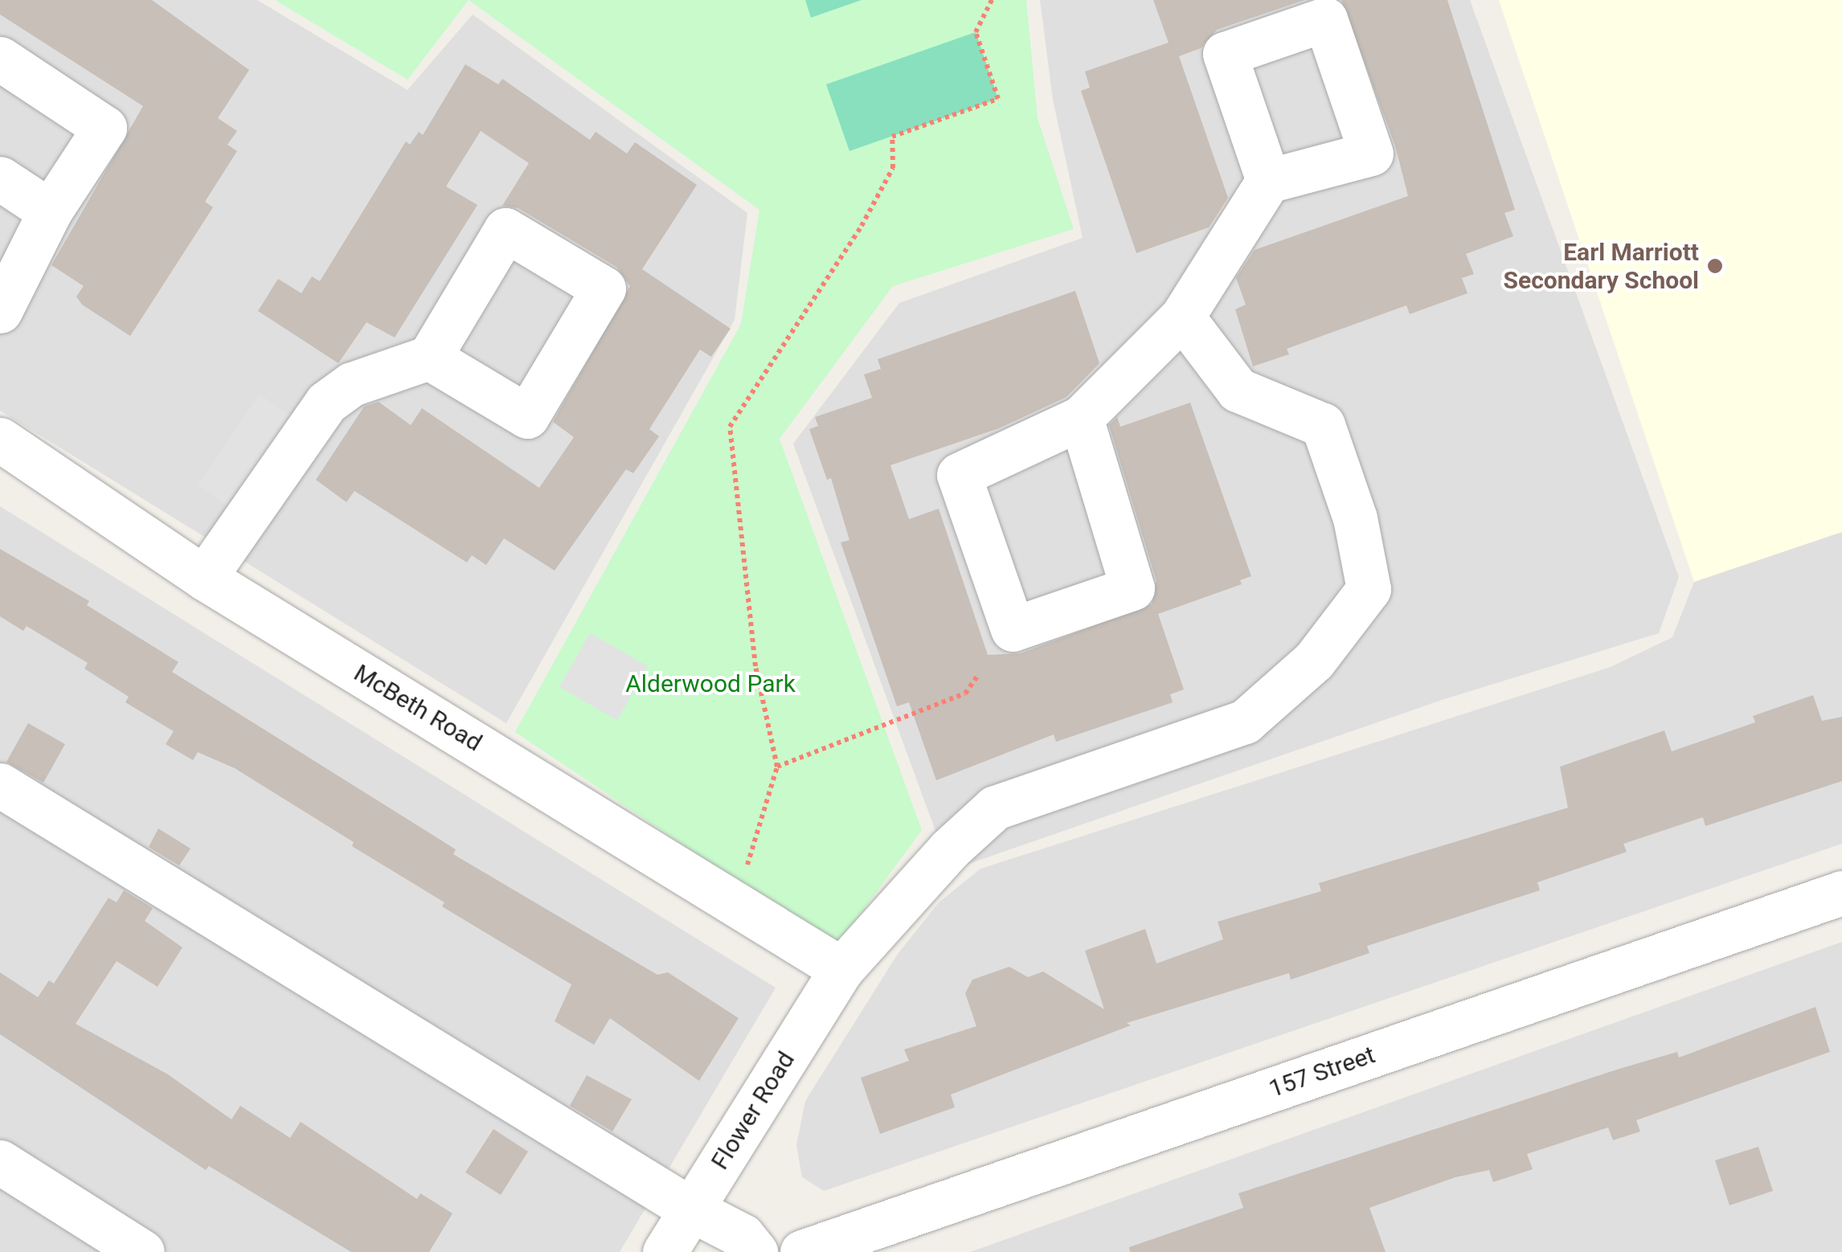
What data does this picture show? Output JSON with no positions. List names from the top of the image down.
{
  "streets": {
    "street": ["McBeth Road", "157 Street", "Flower Road"]
  },
  "crossings": [
    ["McBeth Road", "Flower Road"]
  ],
  "parks": ["Alderwood Park"],
  "places": ["Earl Marriott Secondary School"]
}
